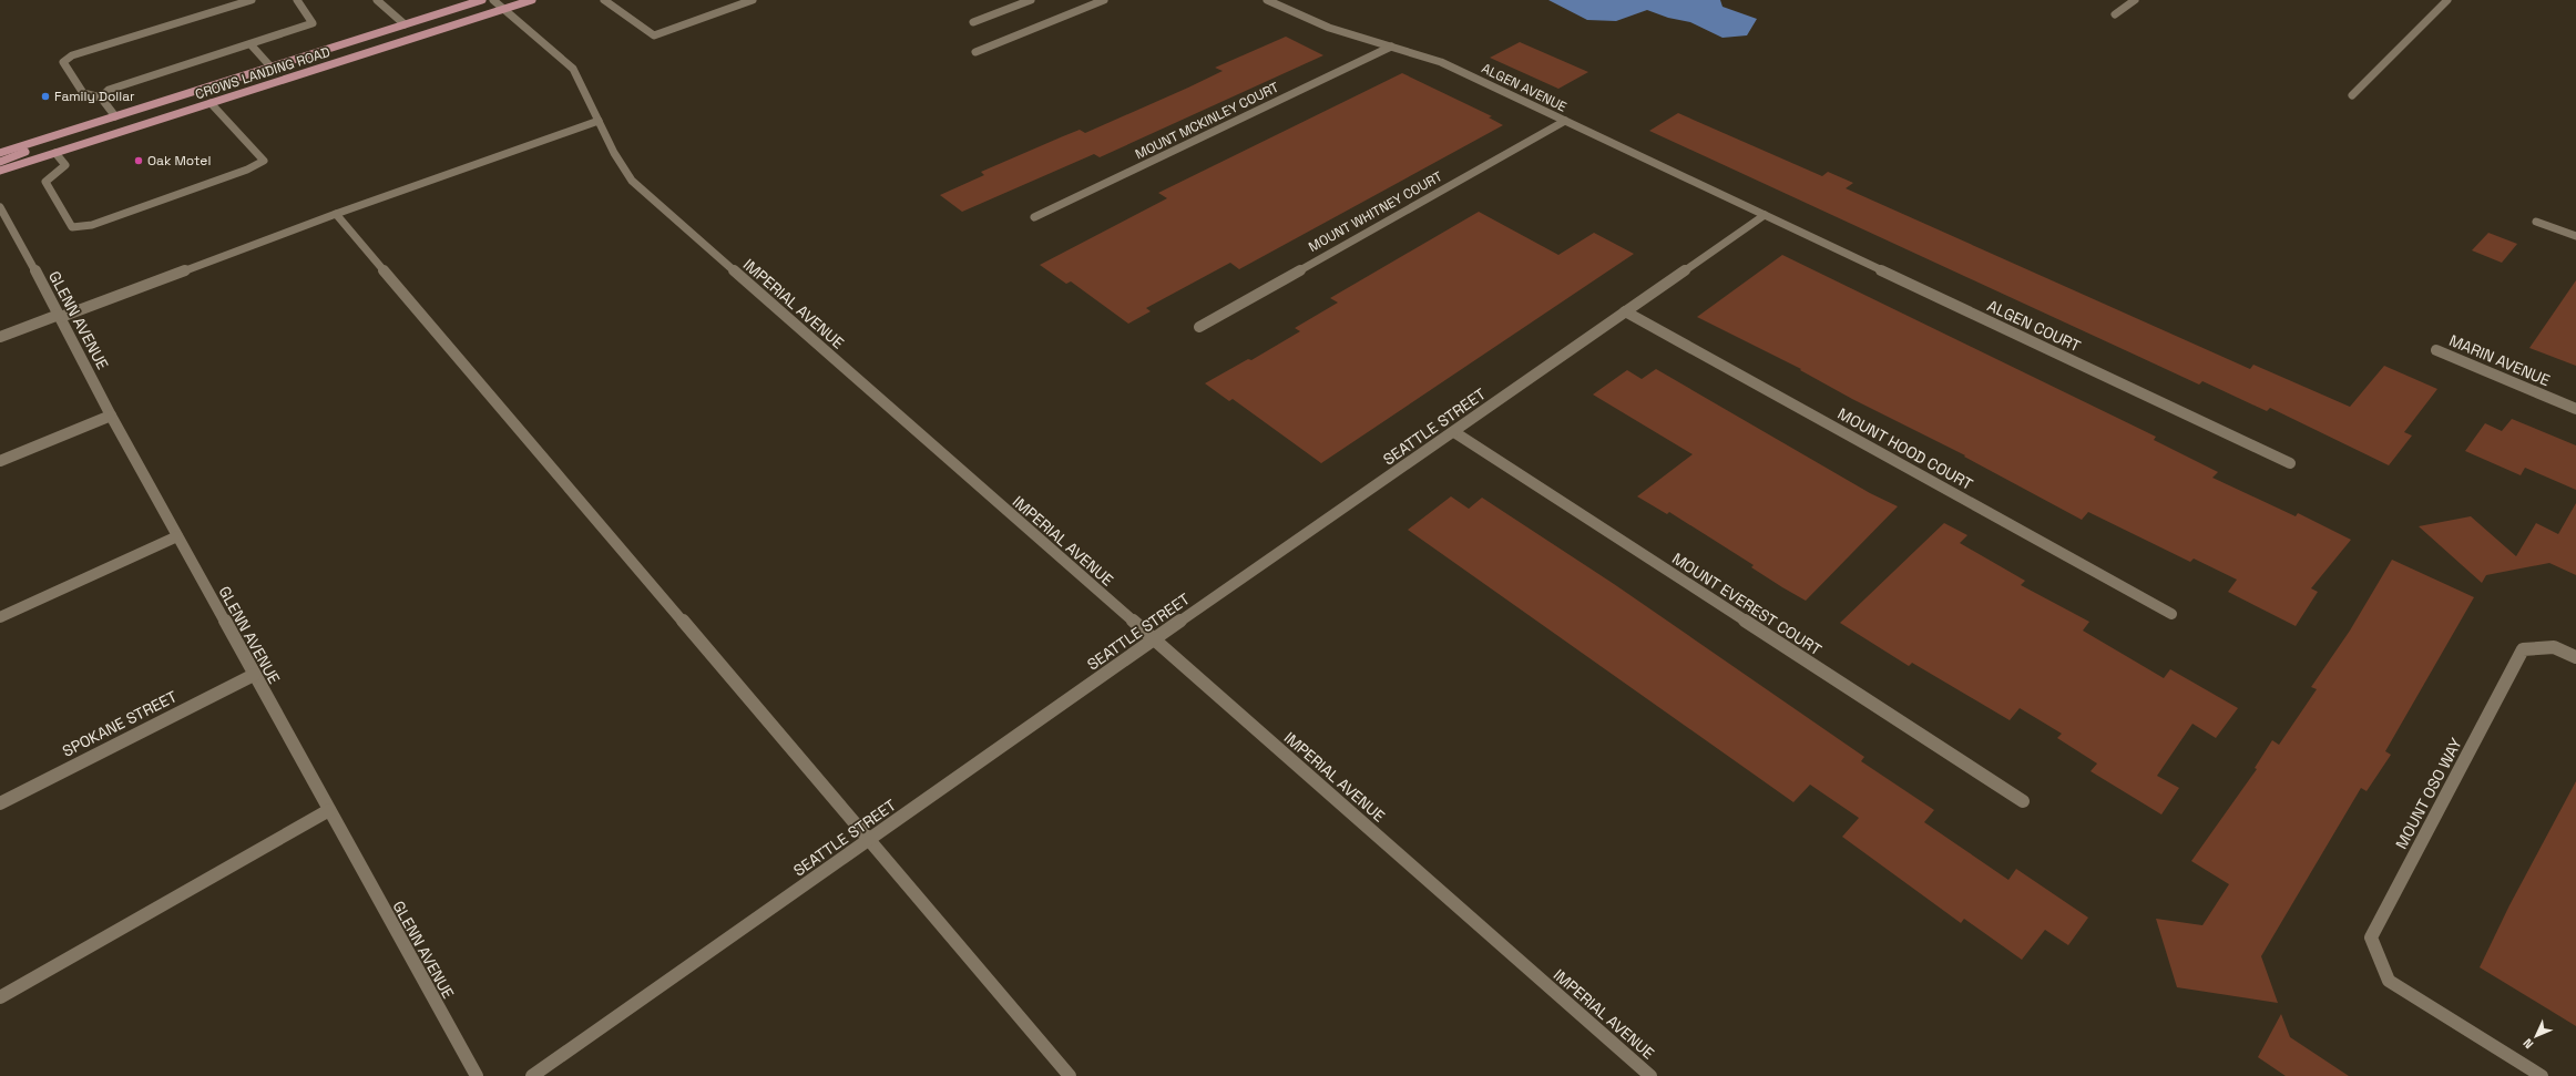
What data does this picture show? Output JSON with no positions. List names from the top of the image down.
{
  "streets": {
    "main road": ["CROWS LANDING ROAD"],
    "street": [
      "ALGEN AVENUE",
      "MOUNT MCKINLEY COURT",
      "MOUNT WHITNEY COURT",
      "IMPERIAL AVENUE",
      "GLENN AVENUE",
      "ALGEN COURT",
      "MARIN AVENUE",
      "SEATTLE STREET",
      "MOUNT HOOD COURT",
      "MOUNT EVEREST COURT",
      "SPOKANE STREET",
      "MOUNT OSO WAY"
    ]
  },
  "crossings": [
    ["CROWS LANDING ROAD", "IMPERIAL AVENUE"],
    ["ALGEN AVENUE", "MOUNT MCKINLEY COURT"],
    ["ALGEN AVENUE", "MOUNT WHITNEY COURT"],
    ["ALGEN AVENUE", "ALGEN COURT"],
    ["ALGEN AVENUE", "SEATTLE STREET"],
    ["IMPERIAL AVENUE", "SEATTLE STREET"],
    ["GLENN AVENUE", "SPOKANE STREET"],
    ["ALGEN COURT", "SEATTLE STREET"],
    ["SEATTLE STREET", "MOUNT HOOD COURT"],
    ["SEATTLE STREET", "MOUNT EVEREST COURT"]
  ],
  "places": ["Family Dollar", "Oak Motel"],
  "north": "bottom left"
}
